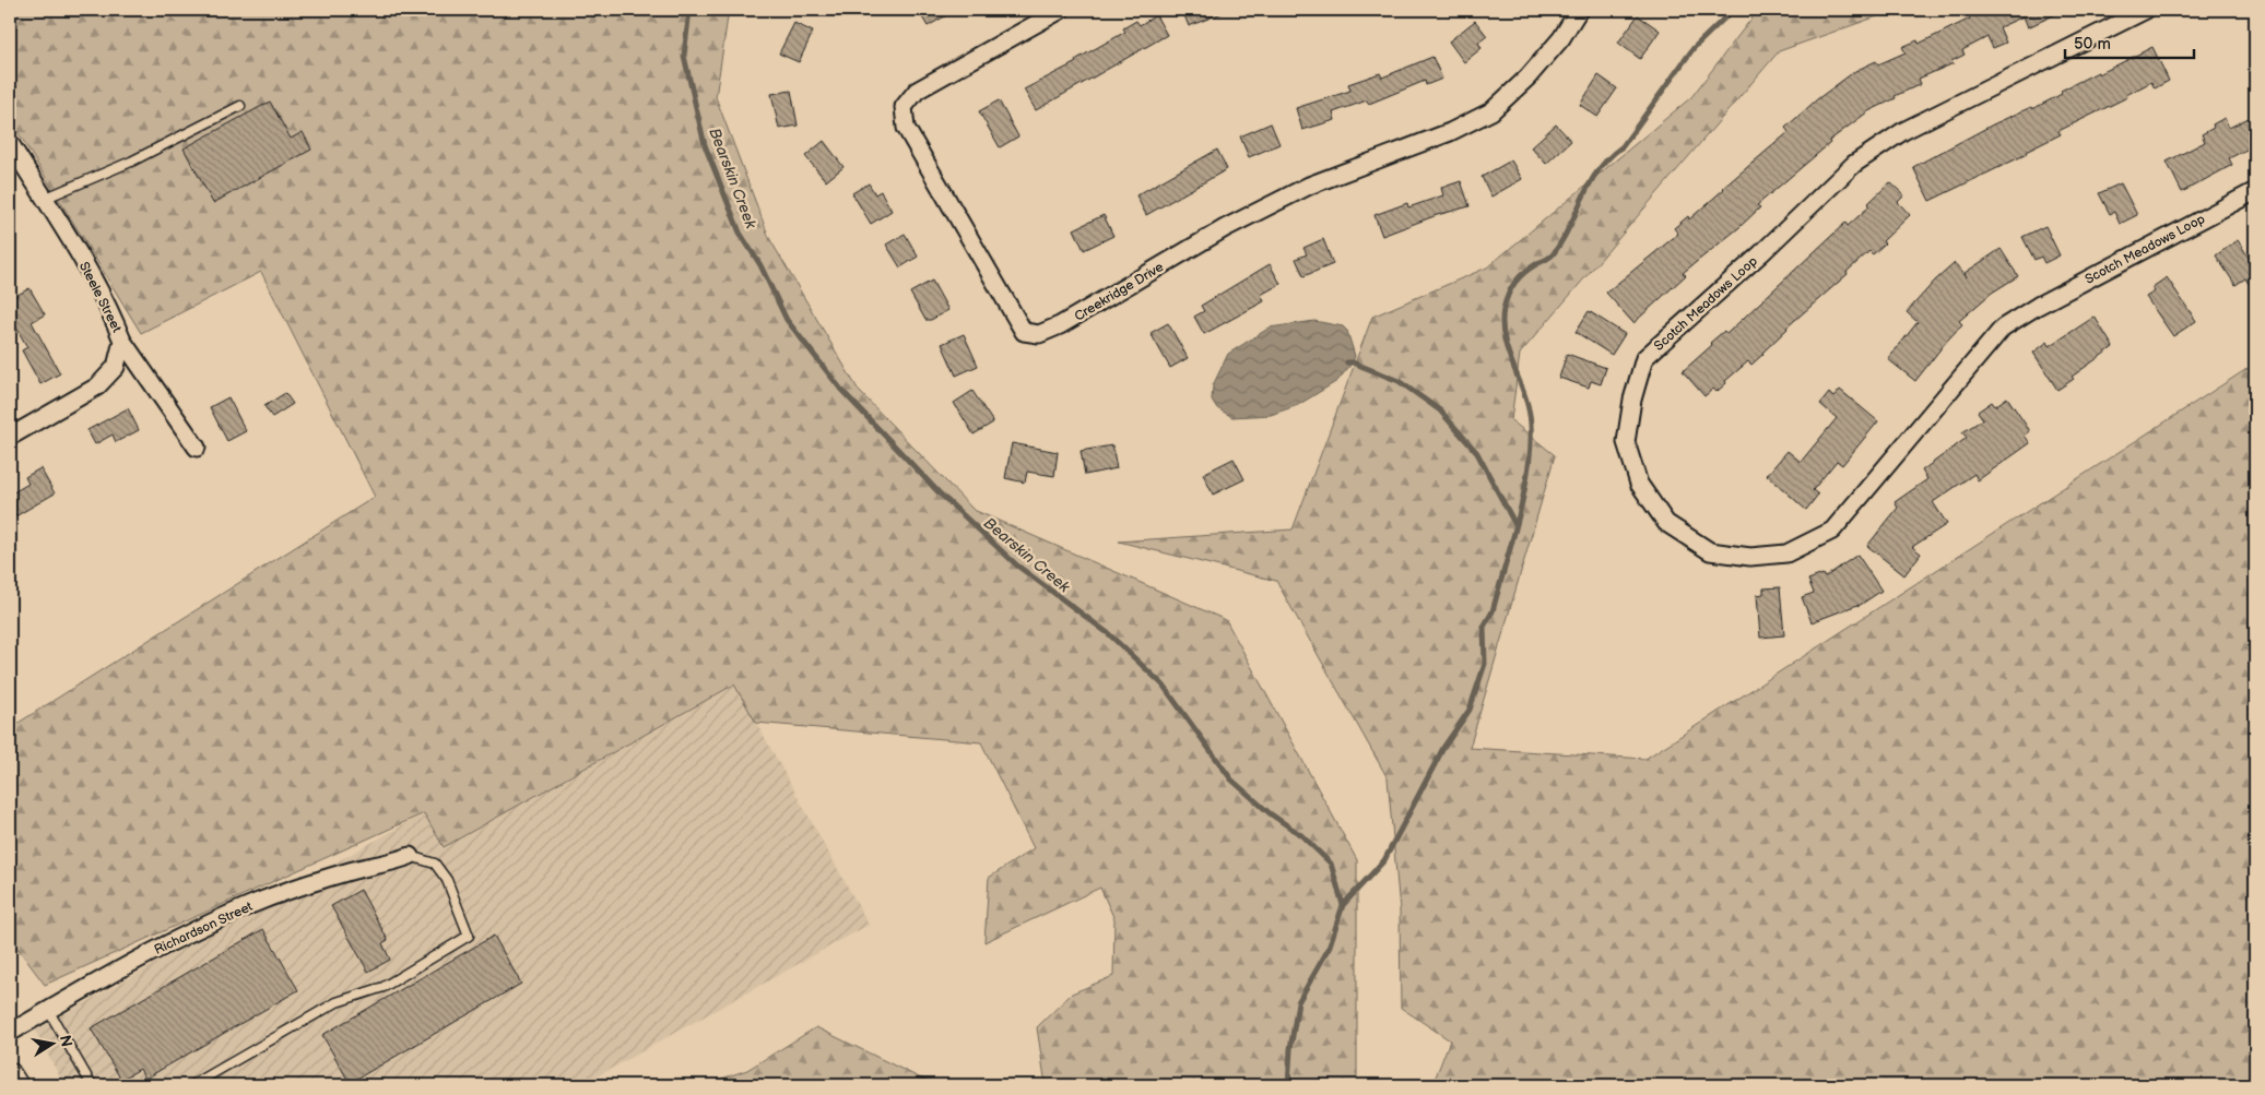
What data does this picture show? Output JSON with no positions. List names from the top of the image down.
{
  "streets": {
    "street": [
      "Scotch Meadows Loop",
      "Creekridge Drive",
      "Steele Street",
      "Richardson Street"
    ]
  },
  "water": ["Bearskin Creek"],
  "scale_bar": "50 m",
  "north": "right"
}
